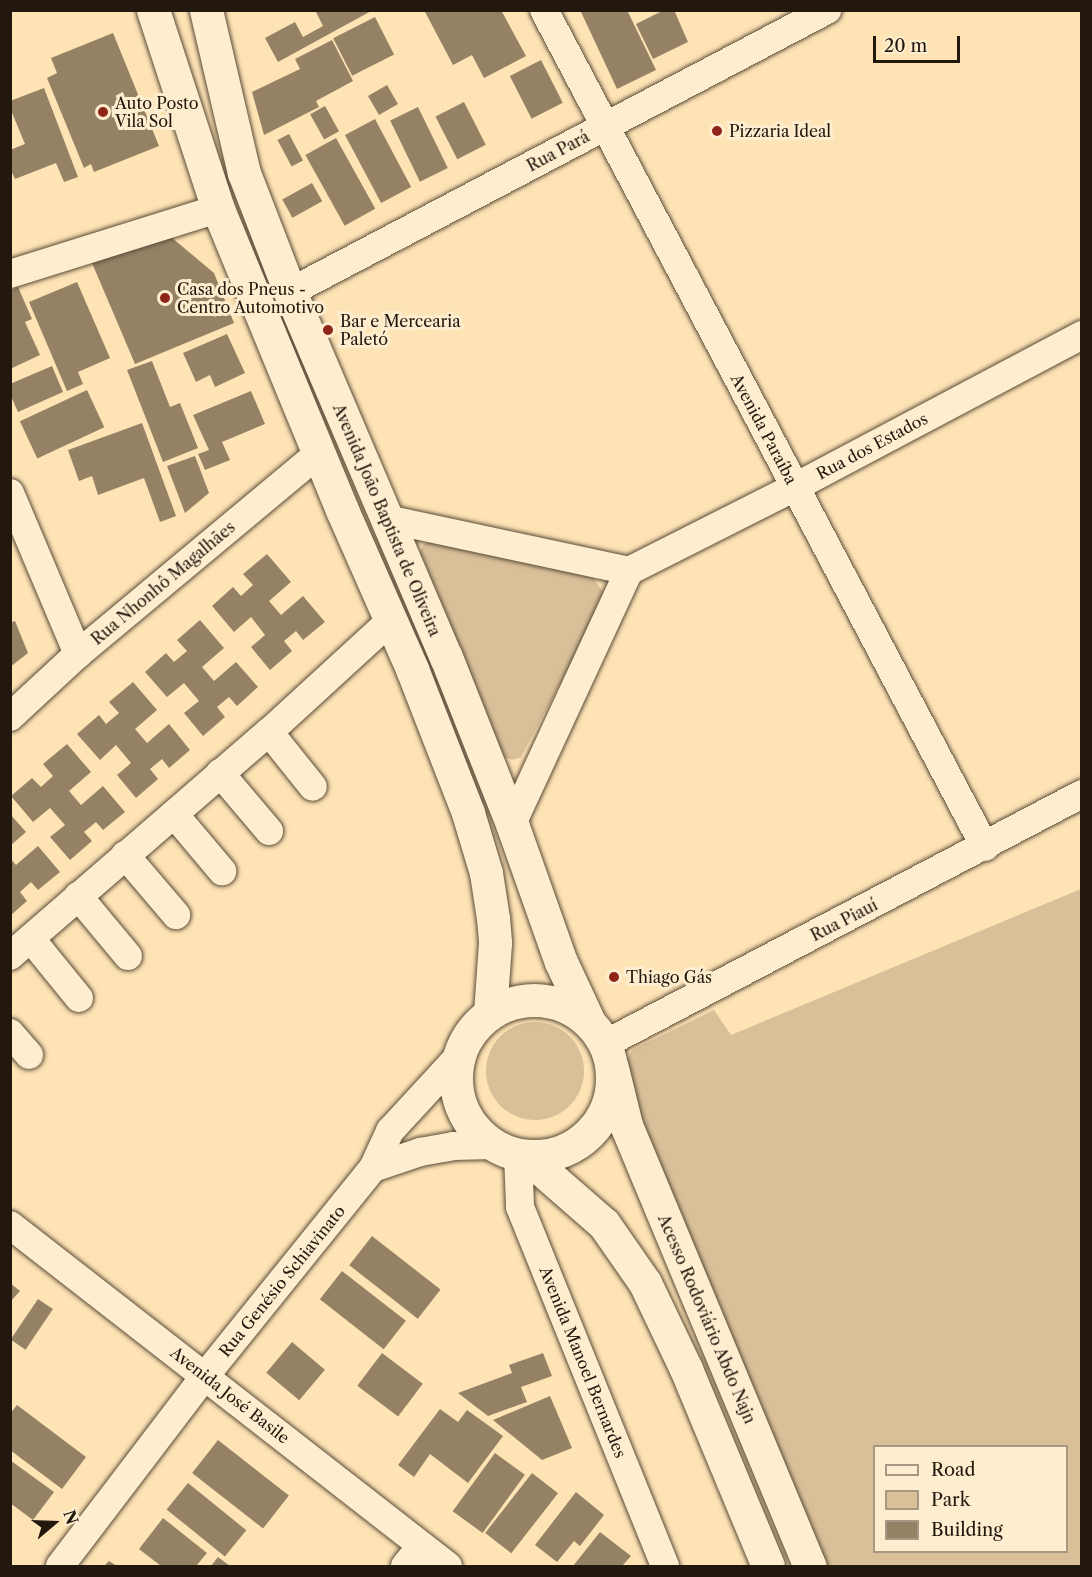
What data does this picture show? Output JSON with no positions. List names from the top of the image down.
{
  "streets": {
    "main road": ["Avenida João Baptista de Oliveira", "Acesso Rodoviário Abdo Najn"],
    "street": [
      "Rua Pará",
      "Avenida Paraíba",
      "Rua dos Estados",
      "Rua Nhonhô Magalhães",
      "Rua Piauí",
      "Rua Genésio Schiavinato",
      "Avenida Manoel Bernardes",
      "Avenida José Basile"
    ]
  },
  "crossings": [
    ["Rua Pará", "Avenida Paraíba"],
    ["Rua Pará", "Avenida João Baptista de Oliveira"],
    ["Avenida Paraíba", "Rua dos Estados"],
    ["Avenida Paraíba", "Rua Piauí"],
    ["Avenida João Baptista de Oliveira", "Rua Piauí"],
    ["Avenida João Baptista de Oliveira", "Rua Genésio Schiavinato"],
    ["Avenida João Baptista de Oliveira", "Acesso Rodoviário Abdo Najn"],
    ["Avenida João Baptista de Oliveira", "Avenida Manoel Bernardes"],
    ["Rua Piauí", "Rua Genésio Schiavinato"],
    ["Rua Piauí", "Acesso Rodoviário Abdo Najn"],
    ["Rua Piauí", "Avenida Manoel Bernardes"],
    ["Rua Genésio Schiavinato", "Acesso Rodoviário Abdo Najn"],
    ["Rua Genésio Schiavinato", "Avenida Manoel Bernardes"],
    ["Rua Genésio Schiavinato", "Avenida José Basile"],
    ["Acesso Rodoviário Abdo Najn", "Avenida Manoel Bernardes"]
  ],
  "places": [
    "Auto Posto Vila Sol",
    "Pizzaria Ideal",
    "Casa dos Pneus - Centro Automotivo",
    "Bar e Mercearia Paletó",
    "Thiago Gás"
  ],
  "legend": ["Road", "Park", "Building"],
  "scale_bar": "20 m",
  "north": "right"
}
